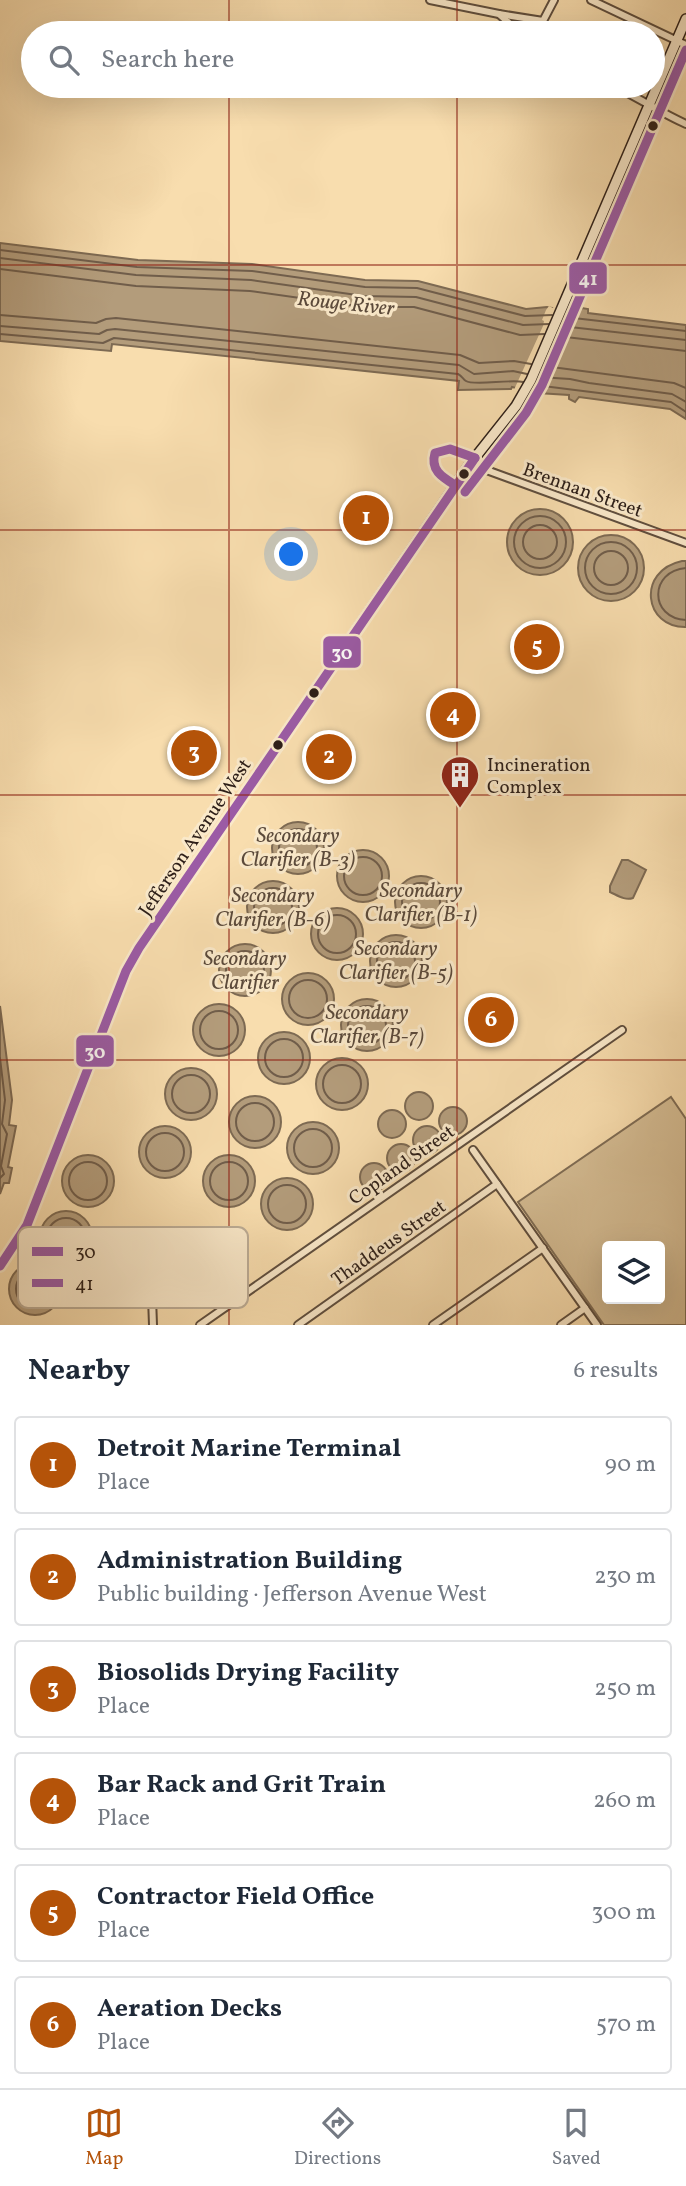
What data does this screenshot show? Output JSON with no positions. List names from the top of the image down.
{
  "streets": {
    "main road": ["Jefferson Avenue West"],
    "street": ["Brennan Street", "Copland Street", "Thaddeus Street"]
  },
  "crossings": [
    ["Brennan Street", "Jefferson Avenue West"]
  ],
  "water": [
    "Rouge River",
    "Secondary Clarifier (B-3)",
    "Secondary Clarifier (B-1)",
    "Secondary Clarifier (B-6)",
    "Secondary Clarifier (B-5)",
    "Secondary Clarifier",
    "Secondary Clarifier (B-7)"
  ],
  "places": {
    "building": ["Incineration Complex"]
  },
  "lines": ["transit line 41", "transit line 30"],
  "legend": ["30", "41"],
  "page": {
    "search": "Search here",
    "pins": [
      "1",
      "5",
      "4",
      "3",
      "2",
      "6"
    ],
    "heading": ["Nearby", "6 results"],
    "list": [
      {
        "mark": "1",
        "name": "Detroit Marine Terminal",
        "note": "Place",
        "value": "90 m"
      },
      {
        "mark": "2",
        "name": "Administration Building",
        "note": "Public building · Jefferson Avenue West",
        "value": "230 m"
      },
      {
        "mark": "3",
        "name": "Biosolids Drying Facility",
        "note": "Place",
        "value": "250 m"
      },
      {
        "mark": "4",
        "name": "Bar Rack and Grit Train",
        "note": "Place",
        "value": "260 m"
      },
      {
        "mark": "5",
        "name": "Contractor Field Office",
        "note": "Place",
        "value": "300 m"
      },
      {
        "mark": "6",
        "name": "Aeration Decks",
        "note": "Place",
        "value": "570 m"
      }
    ],
    "nav": ["Map", "Directions", "Saved"]
  }
}
